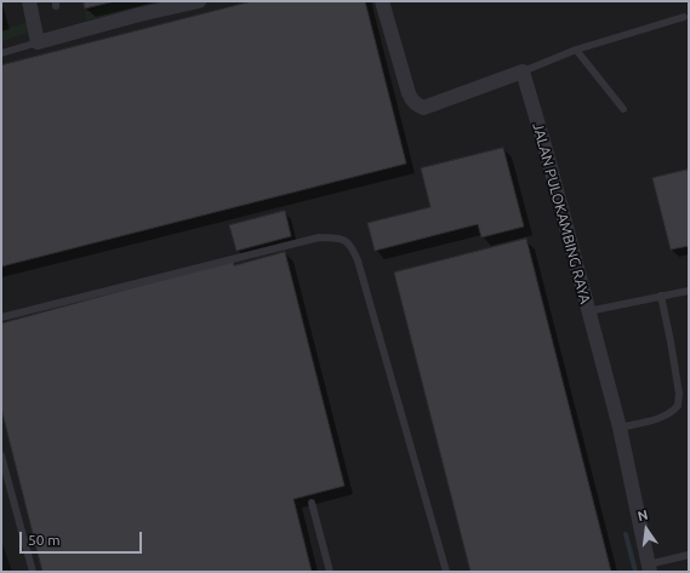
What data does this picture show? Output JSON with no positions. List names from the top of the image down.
{
  "streets": {
    "street": ["JALAN PULOKAMBING RAYA"]
  },
  "scale_bar": "50 m",
  "north": "top"
}
